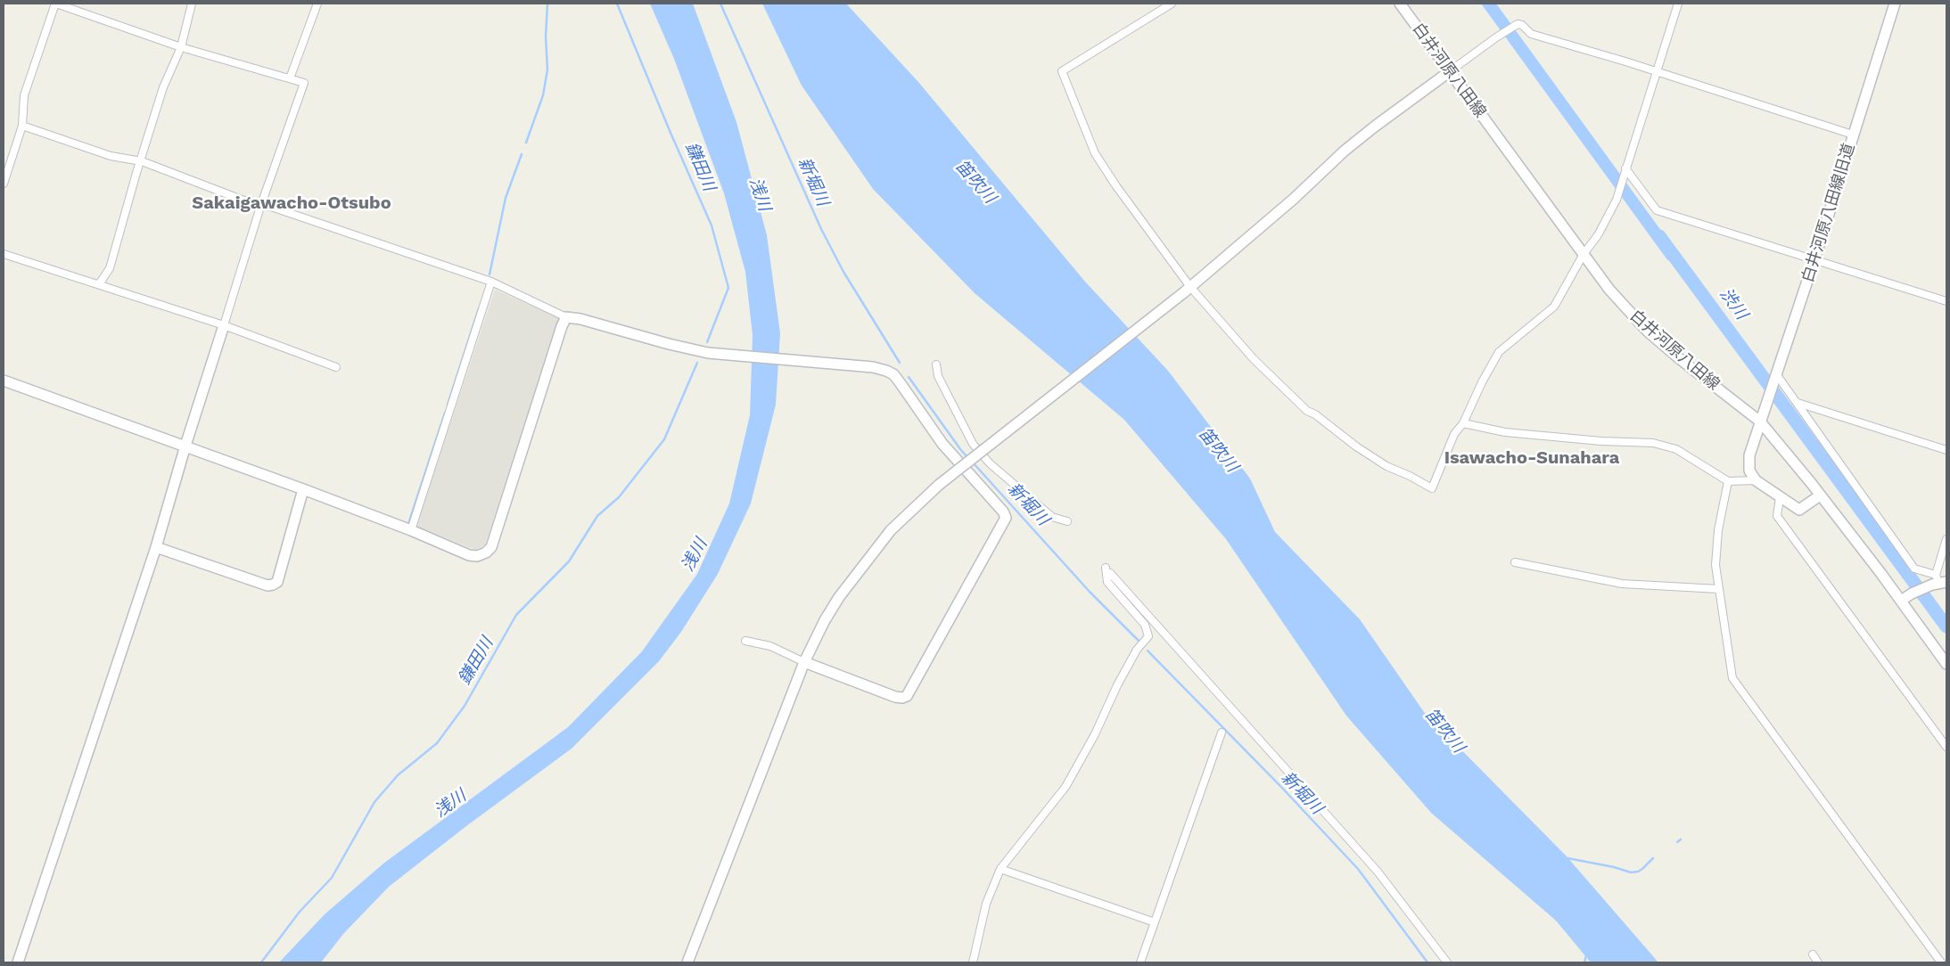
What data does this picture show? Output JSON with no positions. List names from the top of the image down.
{
  "streets": {
    "street": ["白井河原八田線", "白井河原八田線旧道"]
  },
  "crossings": [
    ["白井河原八田線", "白井河原八田線旧道"]
  ],
  "districts": ["Sakaigawacho-Otsubo", "Isawacho-Sunahara"],
  "water": [
    "鎌田川",
    "新堀川",
    "笛吹川",
    "浅川",
    "渋川"
  ]
}
